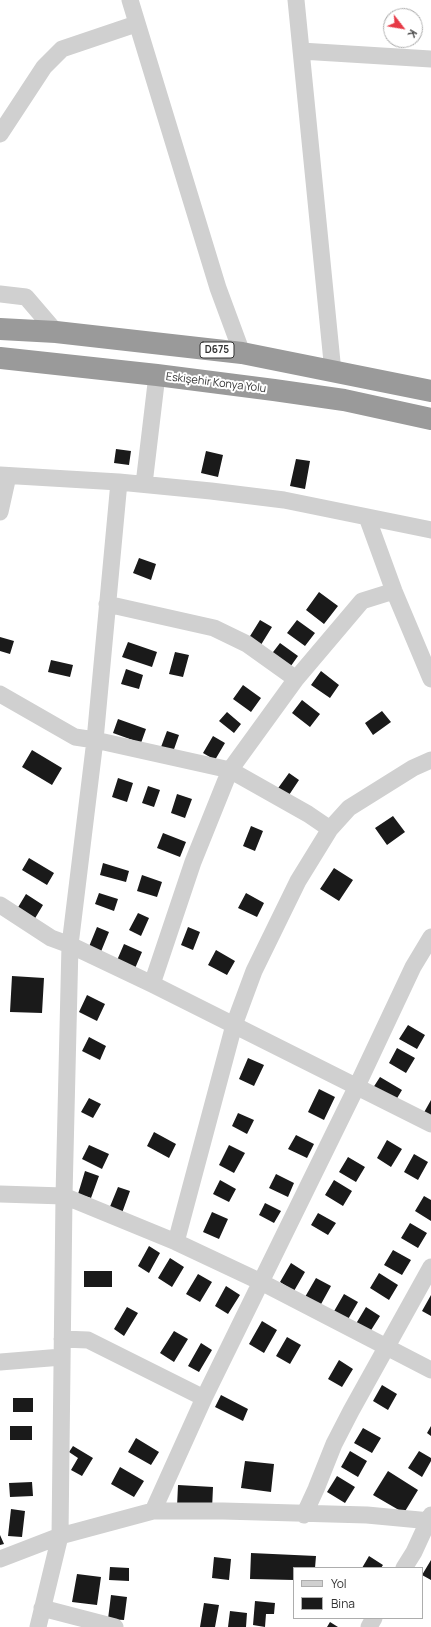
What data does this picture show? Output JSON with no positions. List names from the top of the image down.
{
  "streets": {
    "highway": ["D675", "Eskişehir Konya Yolu"]
  },
  "legend": ["Yol", "Bina"],
  "north": "bottom right"
}
